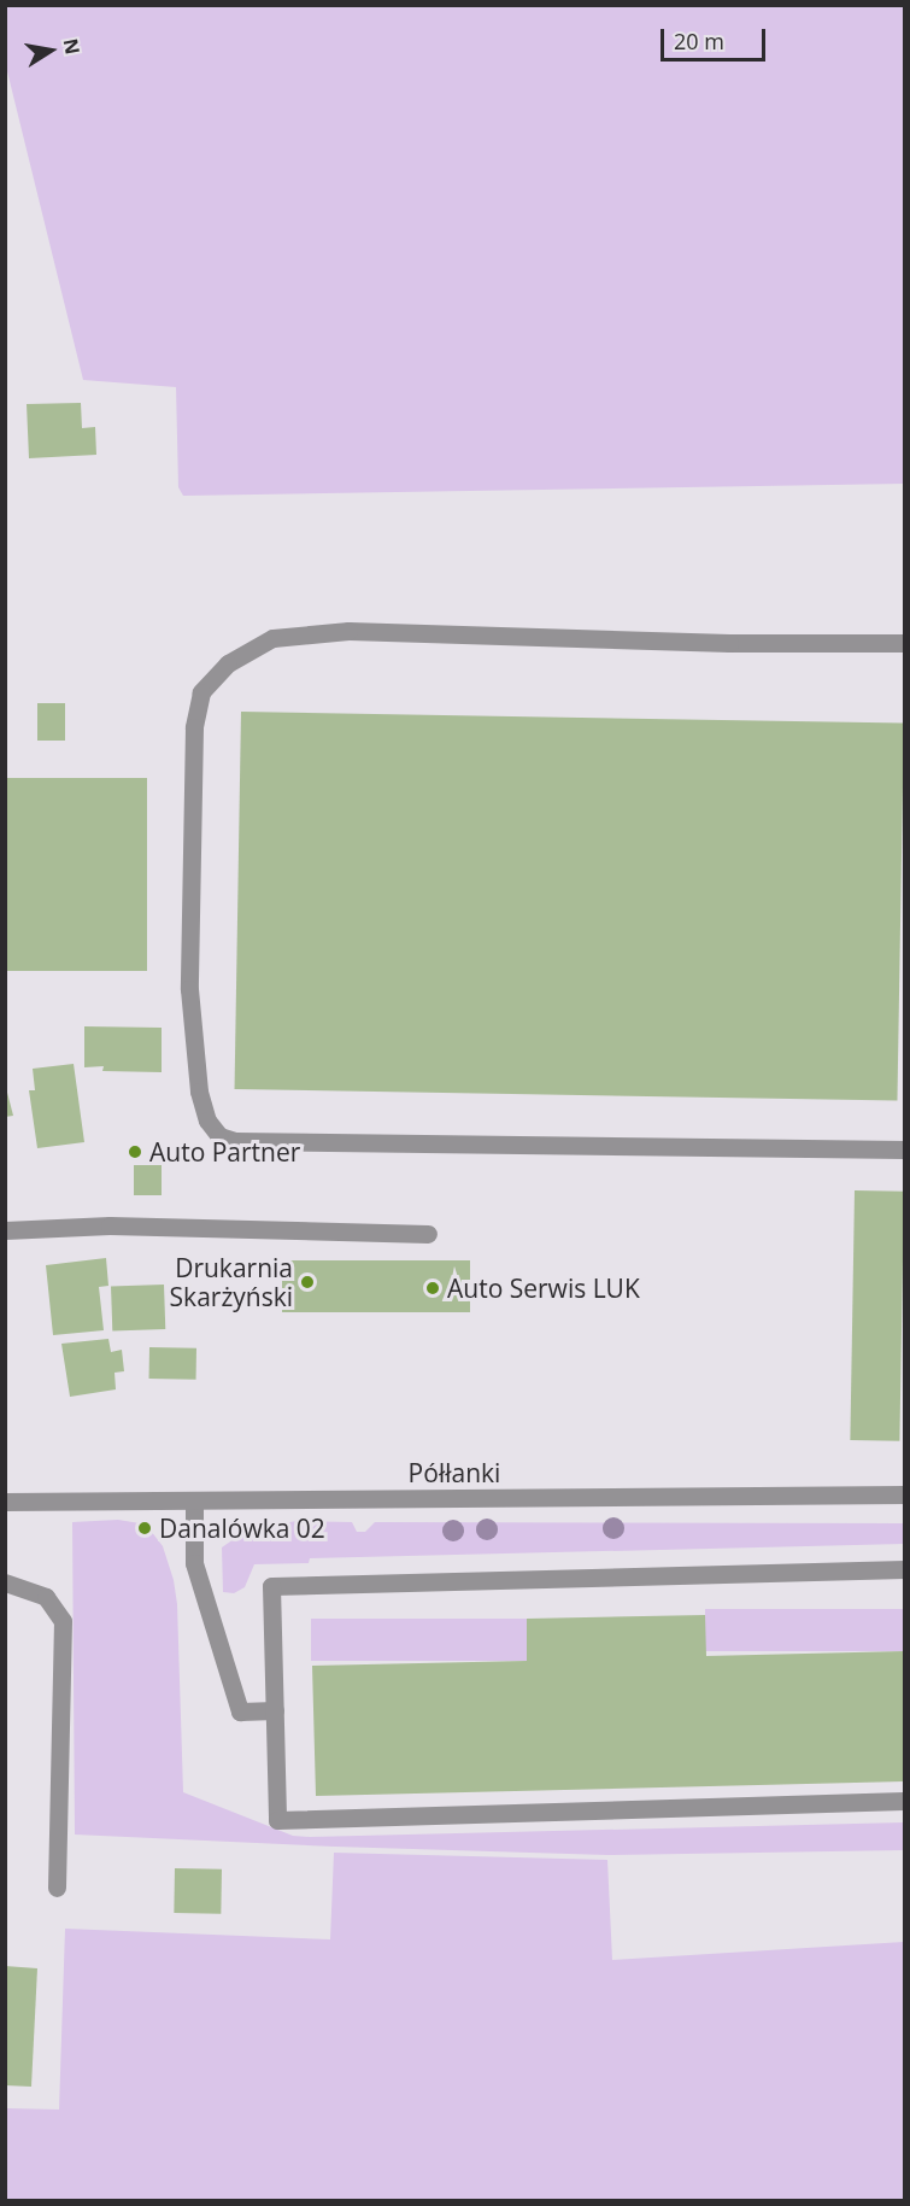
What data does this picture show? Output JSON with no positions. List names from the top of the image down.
{
  "streets": {
    "street": ["Półłanki"]
  },
  "places": [
    "Auto Partner",
    "Drukarnia Skarżyński",
    "Auto Serwis LUK",
    "Danalówka 02"
  ],
  "scale_bar": "20 m",
  "north": "right"
}
